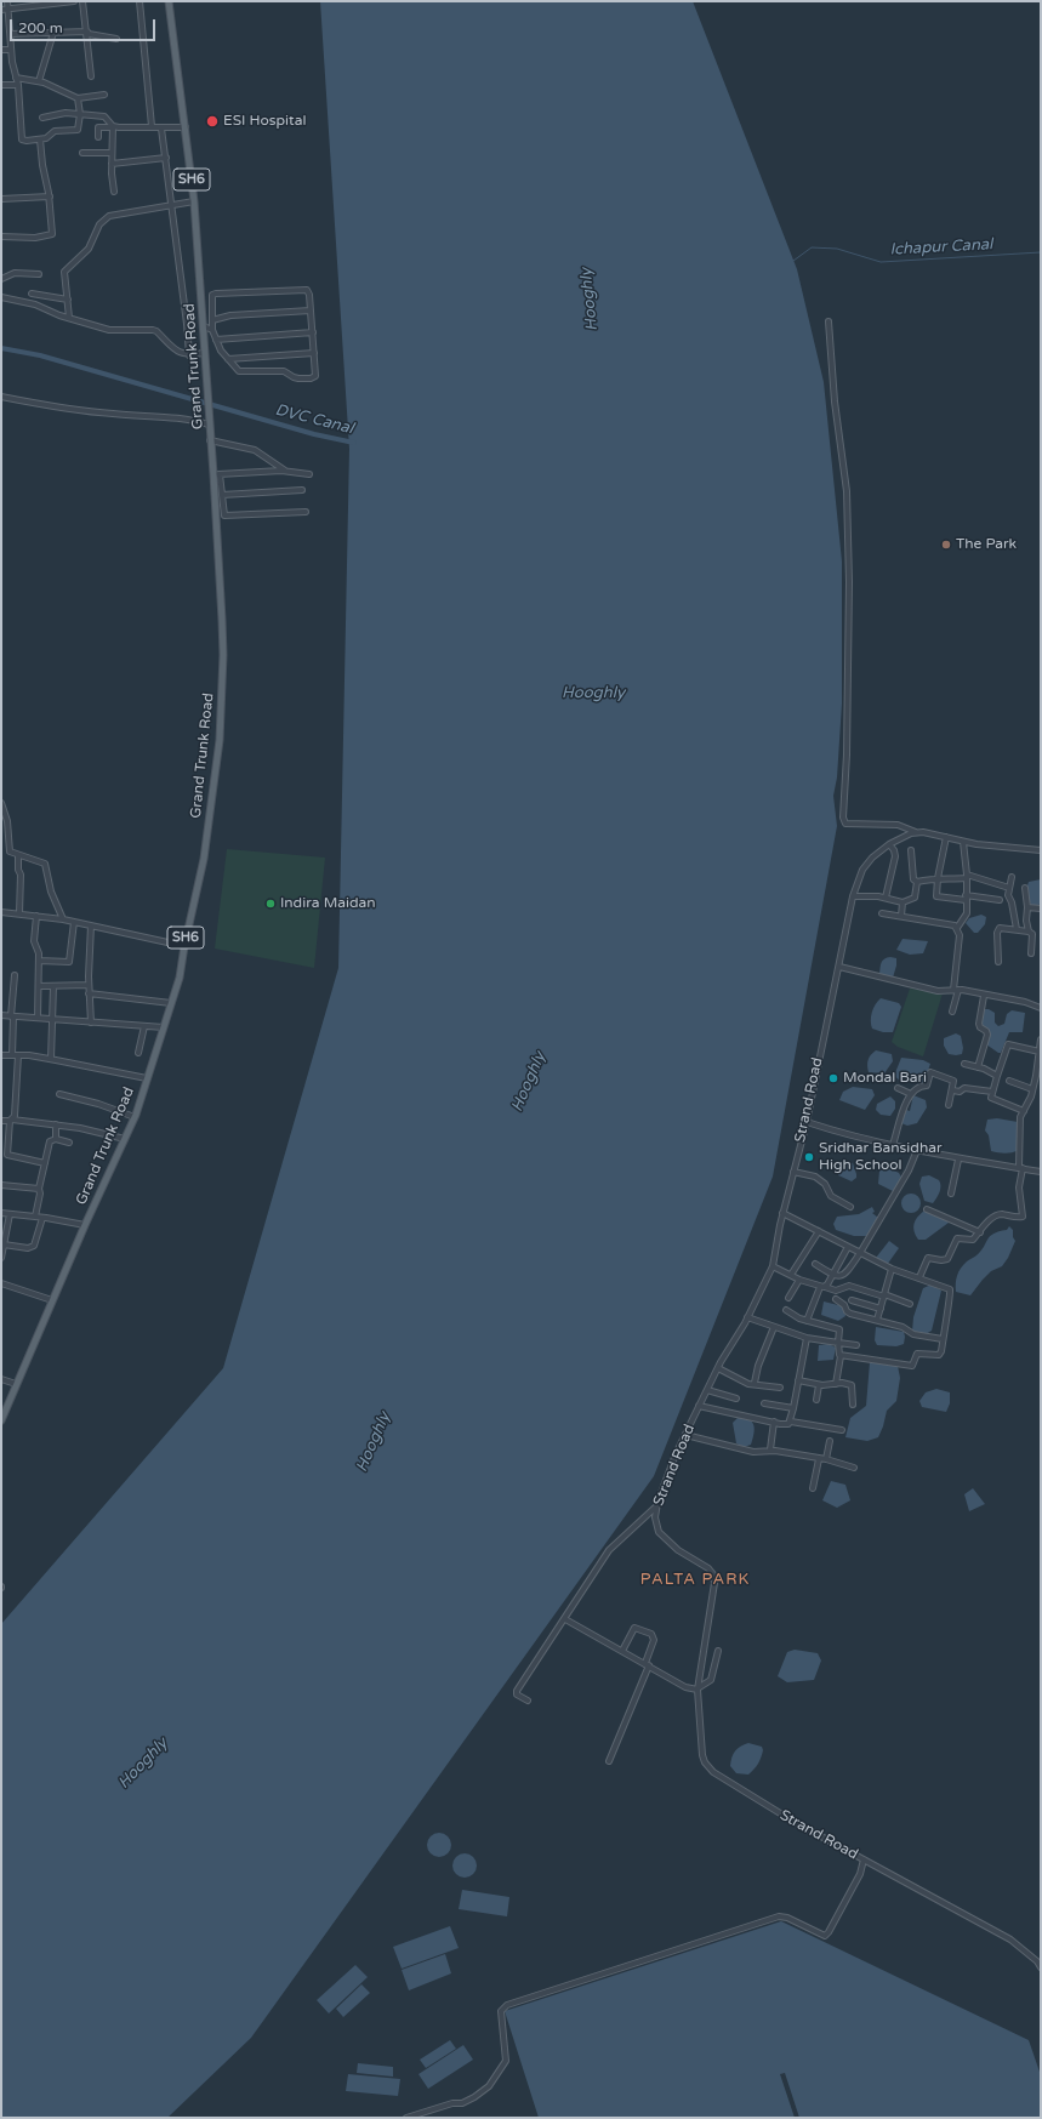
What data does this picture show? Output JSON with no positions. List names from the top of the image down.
{
  "streets": {
    "main road": ["SH6", "Grand Trunk Road"],
    "street": ["Strand Road"]
  },
  "districts": ["PALTA PARK"],
  "water": ["Ichapur Canal", "Hooghly", "DVC Canal"],
  "places": [
    "ESI Hospital",
    "The Park",
    "Indira Maidan",
    "Mondal Bari",
    "Sridhar Bansidhar High School"
  ],
  "scale_bar": "200 m"
}
